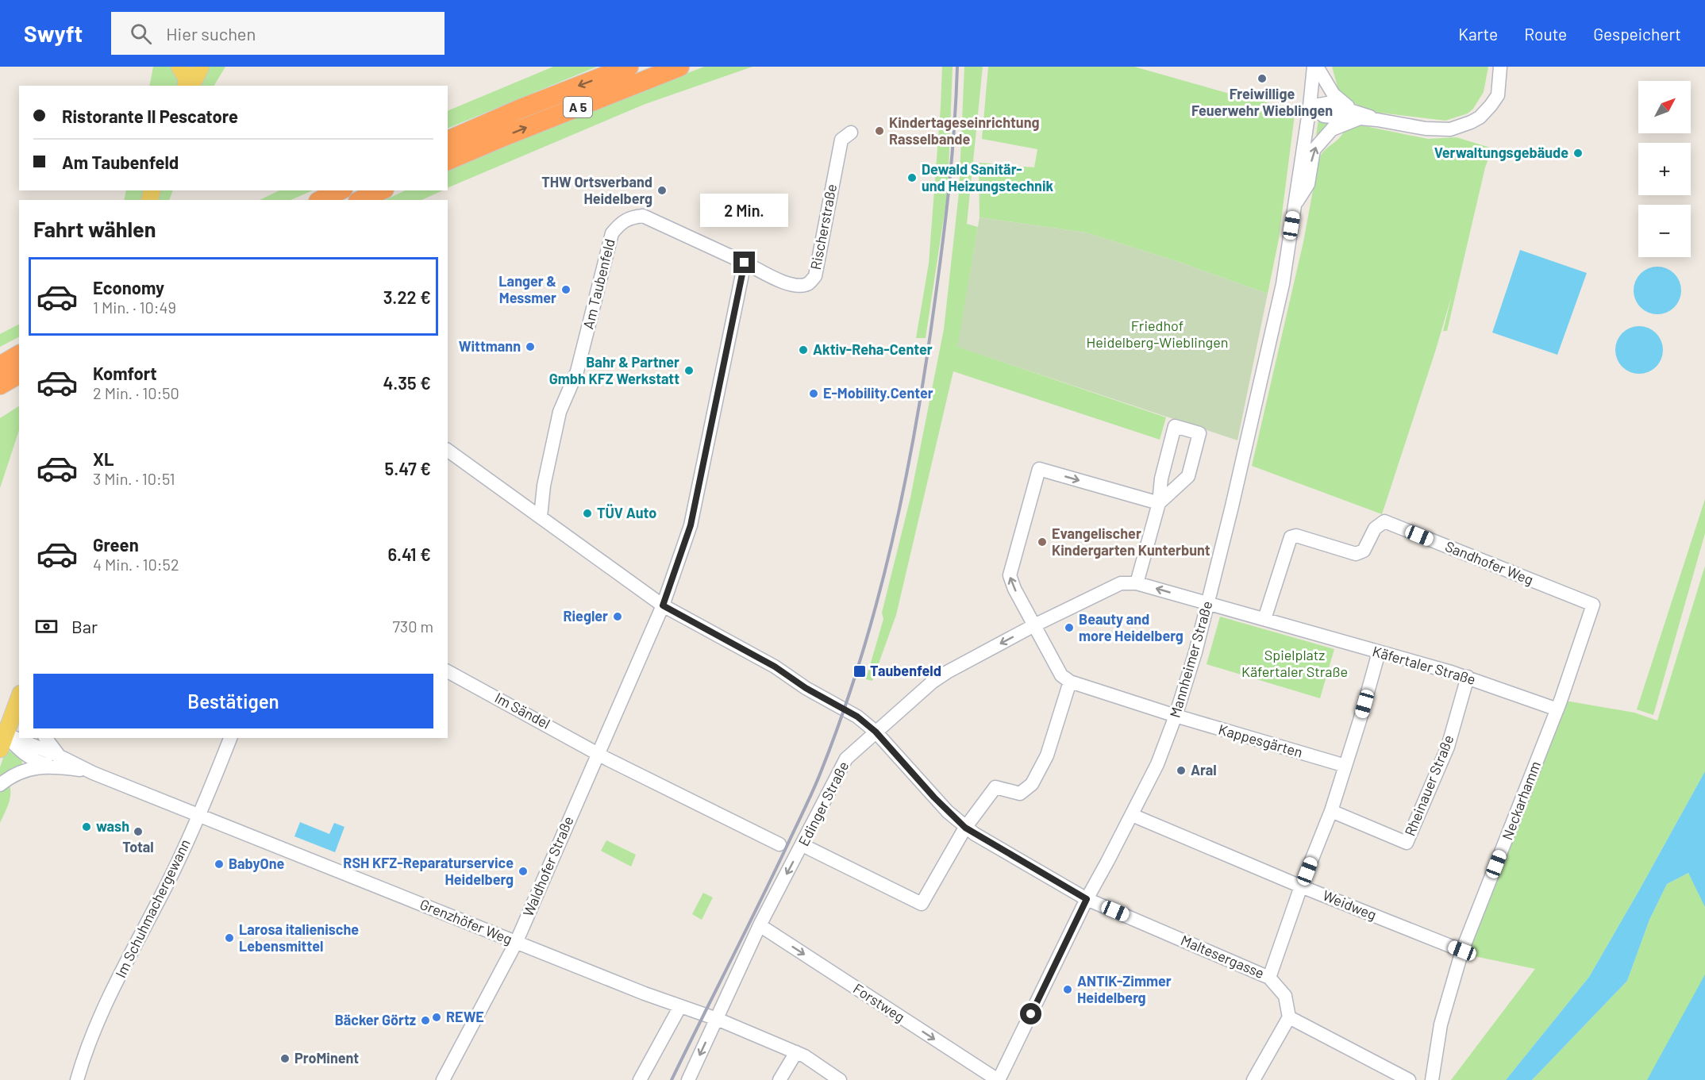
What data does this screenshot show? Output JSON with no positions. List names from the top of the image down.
{
  "streets": {
    "highway": ["A 5"],
    "street": [
      "Rischerstraße",
      "Am Taubenfeld",
      "Sandhofer Weg",
      "Mannheimer Straße",
      "Käfertaler Straße",
      "Im Sändel",
      "Kappesgärten",
      "Rheinauer Straße",
      "Neckarhamm",
      "Edinger Straße",
      "Waldhofer Straße",
      "Weidweg",
      "Im Schuhmachergewann",
      "Grenzhöfer Weg",
      "Maltesergasse",
      "Forstweg"
    ]
  },
  "crossings": [
    ["Rischerstraße", "Am Taubenfeld"],
    ["Sandhofer Weg", "Käfertaler Straße"],
    ["Sandhofer Weg", "Neckarhamm"],
    ["Mannheimer Straße", "Käfertaler Straße"],
    ["Mannheimer Straße", "Kappesgärten"],
    ["Mannheimer Straße", "Edinger Straße"],
    ["Mannheimer Straße", "Weidweg"],
    ["Mannheimer Straße", "Maltesergasse"],
    ["Mannheimer Straße", "Forstweg"],
    ["Käfertaler Straße", "Rheinauer Straße"],
    ["Käfertaler Straße", "Neckarhamm"],
    ["Käfertaler Straße", "Edinger Straße"],
    ["Im Sändel", "Waldhofer Straße"],
    ["Neckarhamm", "Weidweg"],
    ["Edinger Straße", "Grenzhöfer Weg"],
    ["Edinger Straße", "Forstweg"],
    ["Waldhofer Straße", "Grenzhöfer Weg"],
    ["Im Schuhmachergewann", "Grenzhöfer Weg"]
  ],
  "one_way": ["Edinger Straße", "Forstweg"],
  "parks": ["Friedhof Heidelberg-Wieblingen", "Spielplatz Käfertaler Straße"],
  "places": {
    "other": [
      "Freiwillige Feuerwehr Wieblingen",
      "Kindertageseinrichtung Rasselbande",
      "Verwaltungsgebäude",
      "Dewald Sanitär- und Heizungstechnik",
      "THW Ortsverband Heidelberg",
      "Langer & Messmer",
      "Wittmann",
      "Aktiv-Reha-Center",
      "Bahr & Partner Gmbh KFZ Werkstatt",
      "E-Mobility.Center",
      "TÜV Auto",
      "Evangelischer Kindergarten Kunterbunt",
      "Riegler",
      "Beauty and more Heidelberg",
      "Aral",
      "wash",
      "Total",
      "BabyOne",
      "RSH KFZ-Reparaturservice Heidelberg",
      "Larosa italienische Lebensmittel",
      "ANTIK-Zimmer Heidelberg",
      "REWE",
      "Bäcker Görtz",
      "ProMinent"
    ],
    "transit": ["Taubenfeld"]
  },
  "north": "top right",
  "page": {
    "header": "Swyft",
    "search": "Hier suchen",
    "nav": ["Karte", "Route", "Gespeichert"],
    "map_buttons": ["+", "−"],
    "banner": ["Ristorante Il Pescatore", "Am Taubenfeld"],
    "bubble": "2 Min.",
    "heading": "Fahrt wählen",
    "list": [
      {
        "name": "Economy",
        "note": "1 Min. · 10:49",
        "value": "3.22 €"
      },
      {
        "name": "Komfort",
        "note": "2 Min. · 10:50",
        "value": "4.35 €"
      },
      {
        "name": "XL",
        "note": "3 Min. · 10:51",
        "value": "5.47 €"
      },
      {
        "name": "Green",
        "note": "4 Min. · 10:52",
        "value": "6.41 €"
      }
    ],
    "pay": ["Bar", "730 m"],
    "buttons": "Bestätigen"
  }
}
